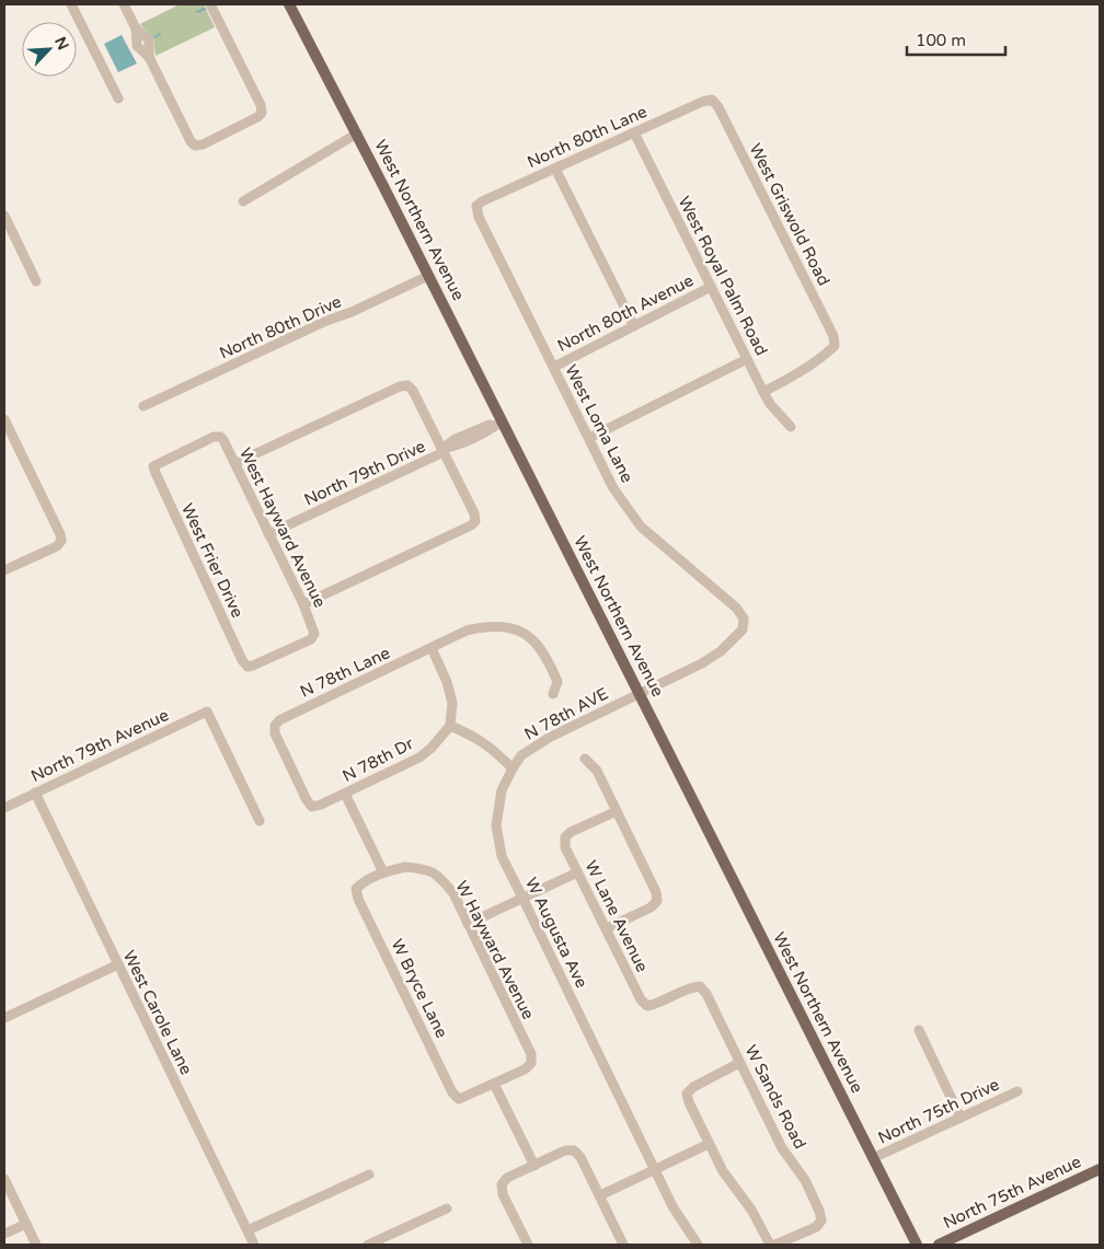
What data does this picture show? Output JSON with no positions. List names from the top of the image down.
{
  "streets": {
    "main road": ["West Northern Avenue", "North 75th Avenue"],
    "street": [
      "North 80th Lane",
      "West Griswold Road",
      "West Royal Palm Road",
      "North 80th Avenue",
      "North 80th Drive",
      "West Loma Lane",
      "North 79th Drive",
      "West Hayward Avenue",
      "West Frier Drive",
      "N 78th Lane",
      "N 78th AVE",
      "North 79th Avenue",
      "N 78th Dr",
      "W Lane Avenue",
      "W Augusta Ave",
      "W Hayward Avenue",
      "W Bryce Lane",
      "West Carole Lane",
      "W Sands Road",
      "North 75th Drive"
    ]
  },
  "crossings": [
    ["North 80th Lane", "West Griswold Road"],
    ["North 80th Lane", "West Royal Palm Road"],
    ["North 80th Lane", "West Loma Lane"],
    ["West Griswold Road", "West Royal Palm Road"],
    ["West Northern Avenue", "North 80th Drive"],
    ["West Northern Avenue", "West Loma Lane"],
    ["West Northern Avenue", "North 79th Drive"],
    ["West Northern Avenue", "N 78th AVE"],
    ["West Northern Avenue", "North 75th Drive"],
    ["West Royal Palm Road", "North 80th Avenue"],
    ["North 80th Avenue", "West Loma Lane"],
    ["West Loma Lane", "N 78th AVE"],
    ["North 79th Drive", "West Hayward Avenue"],
    ["West Hayward Avenue", "West Frier Drive"],
    ["N 78th Lane", "N 78th Dr"],
    ["N 78th AVE", "W Augusta Ave"],
    ["North 79th Avenue", "West Carole Lane"],
    ["W Lane Avenue", "W Sands Road"],
    ["W Hayward Avenue", "W Bryce Lane"]
  ],
  "scale_bar": "100 m",
  "north": "top right"
}
